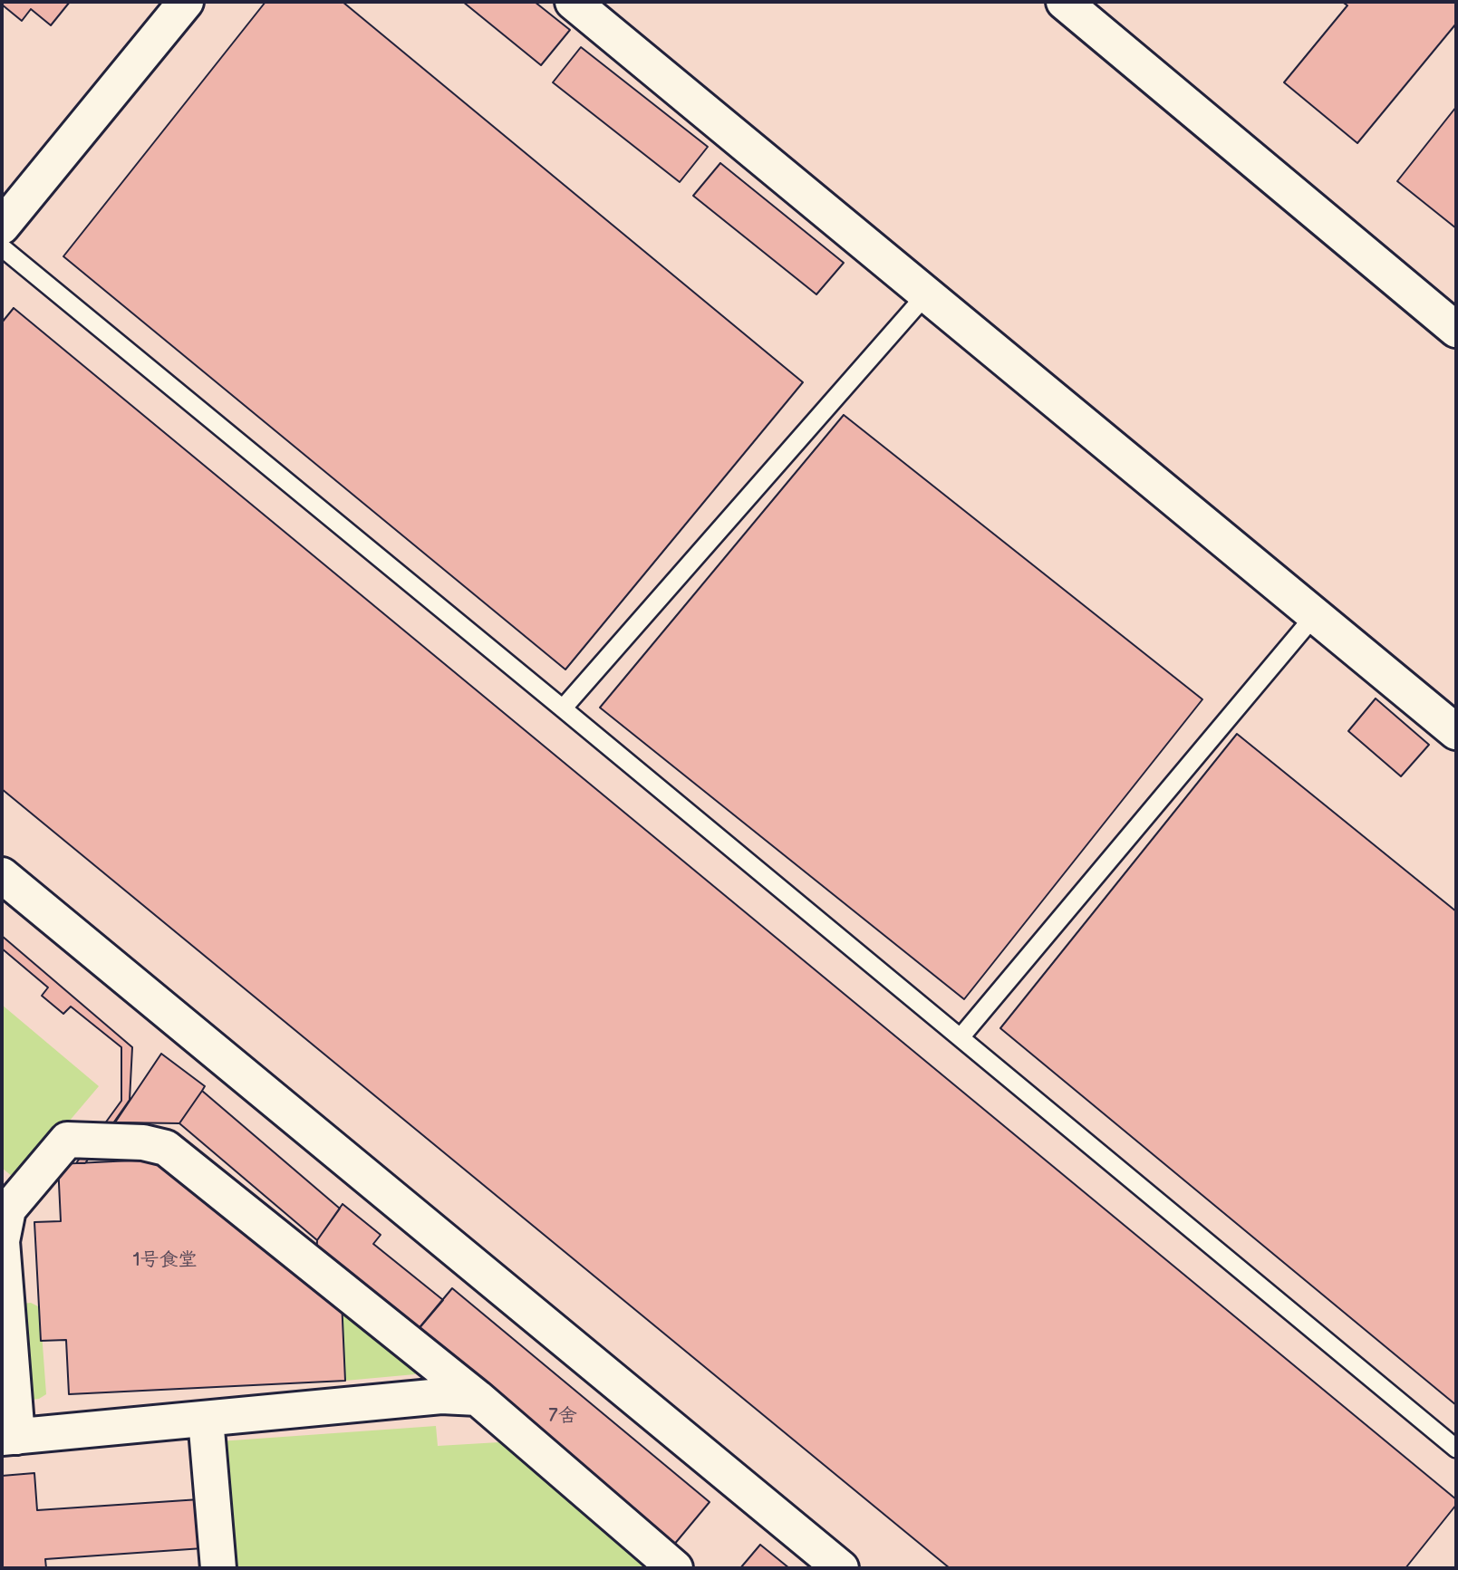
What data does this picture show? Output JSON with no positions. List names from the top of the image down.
{
  "house_numbers": ["1号食堂", "7舍"]
}
